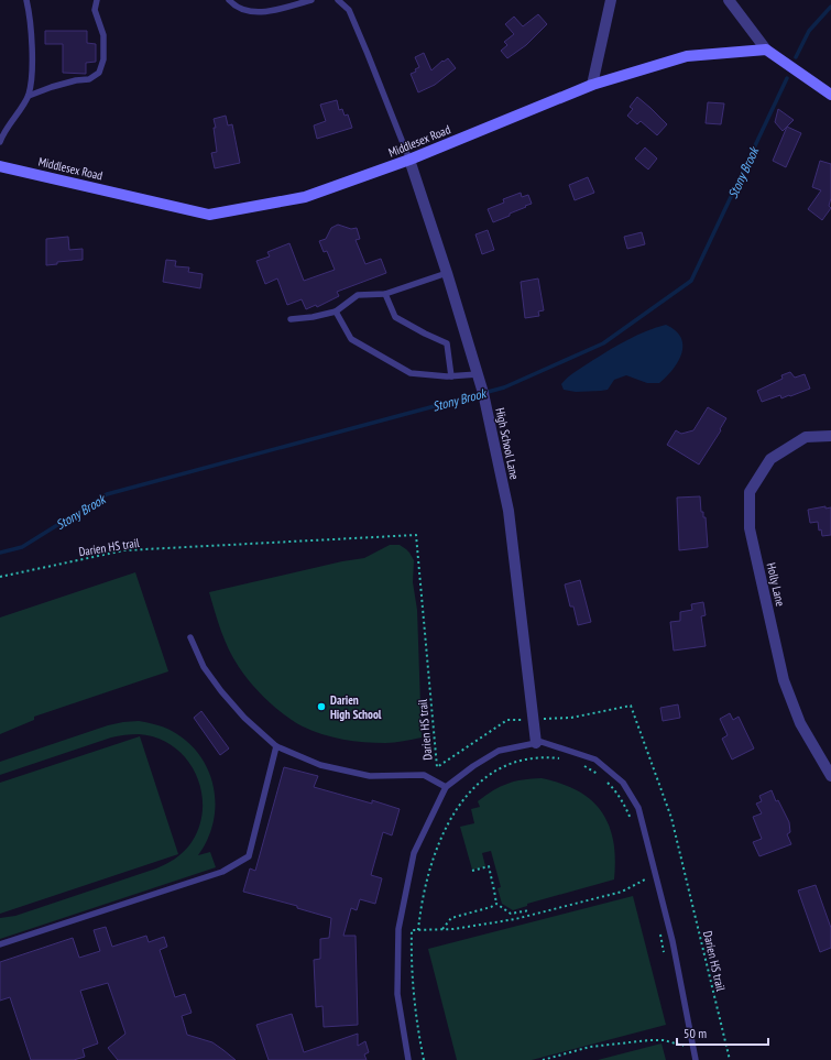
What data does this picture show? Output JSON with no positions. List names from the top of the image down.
{
  "streets": {
    "main road": ["Middlesex Road"],
    "street": ["High School Lane", "Holly Lane"],
    "path": ["Darien HS trail"]
  },
  "crossings": [
    ["Middlesex Road", "High School Lane"],
    ["High School Lane", "Darien HS trail"]
  ],
  "water": ["Stony Brook"],
  "places": ["Darien High School"],
  "scale_bar": "50 m"
}
